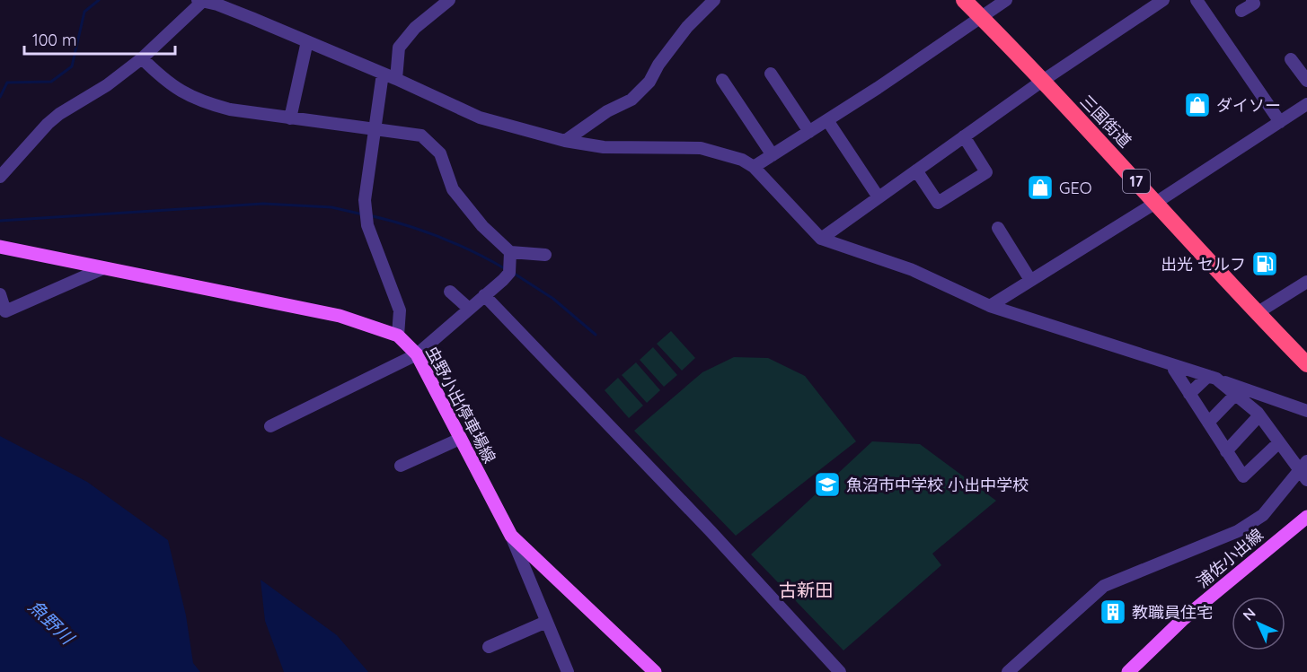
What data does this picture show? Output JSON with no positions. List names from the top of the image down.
{
  "streets": {
    "highway": ["三国街道", "17"],
    "main road": ["虫野小出停車場線", "浦佐小出線"]
  },
  "districts": ["古新田"],
  "water": ["魚野川"],
  "places": {
    "shop": ["ダイソー", "GEO"],
    "fuel station": ["出光 セルフ"],
    "school or university": ["魚沼市中学校 小出中学校"],
    "building": ["教職員住宅"]
  },
  "scale_bar": "100 m",
  "north": "top left"
}
